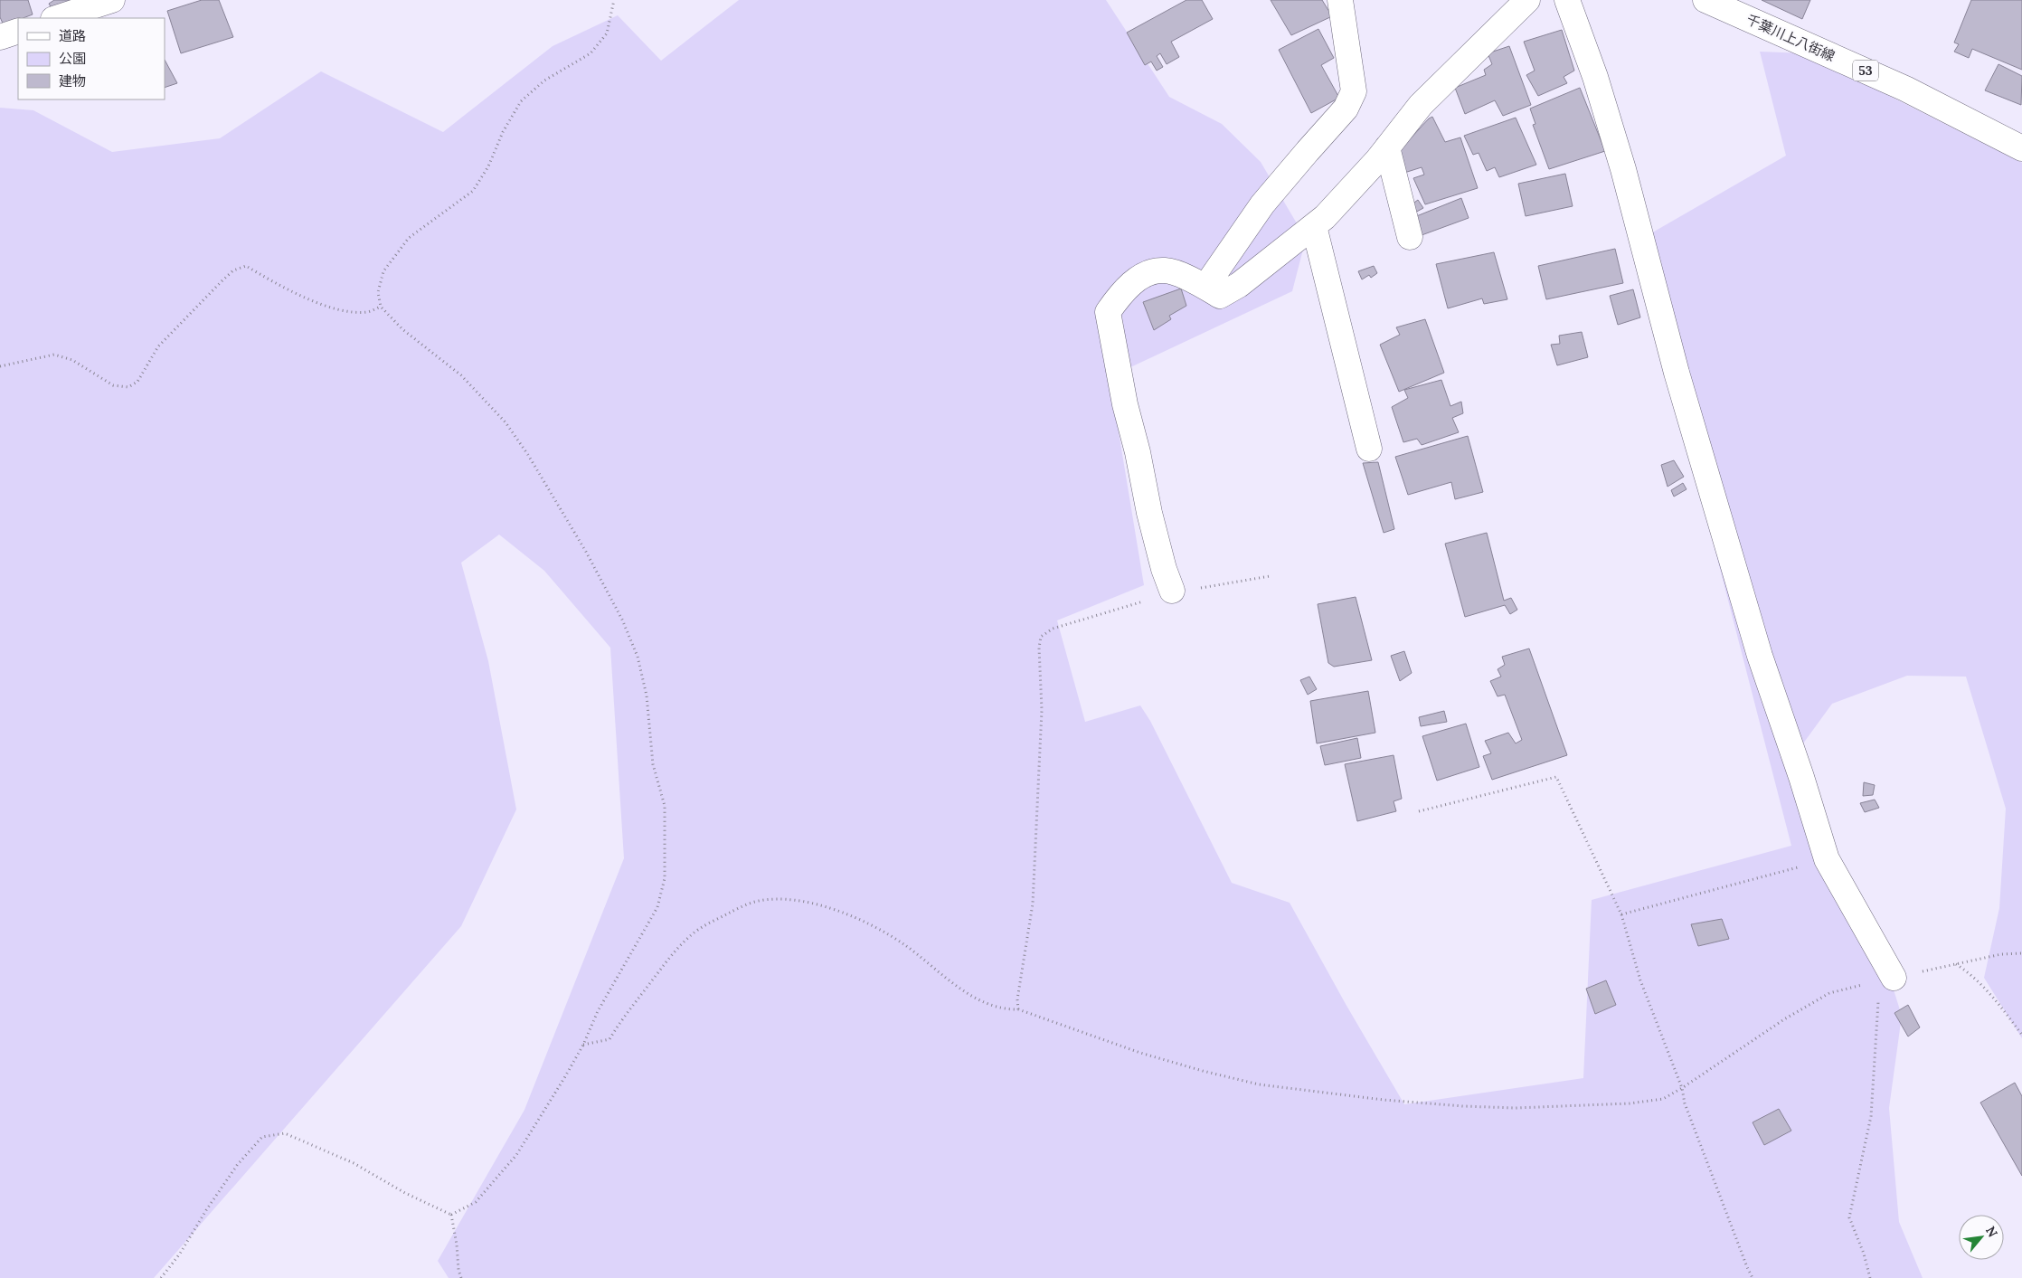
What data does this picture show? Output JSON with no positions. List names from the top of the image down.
{
  "streets": {
    "street": ["千葉川上八街線", "53"]
  },
  "legend": ["道路", "公園", "建物"],
  "north": "top right"
}
